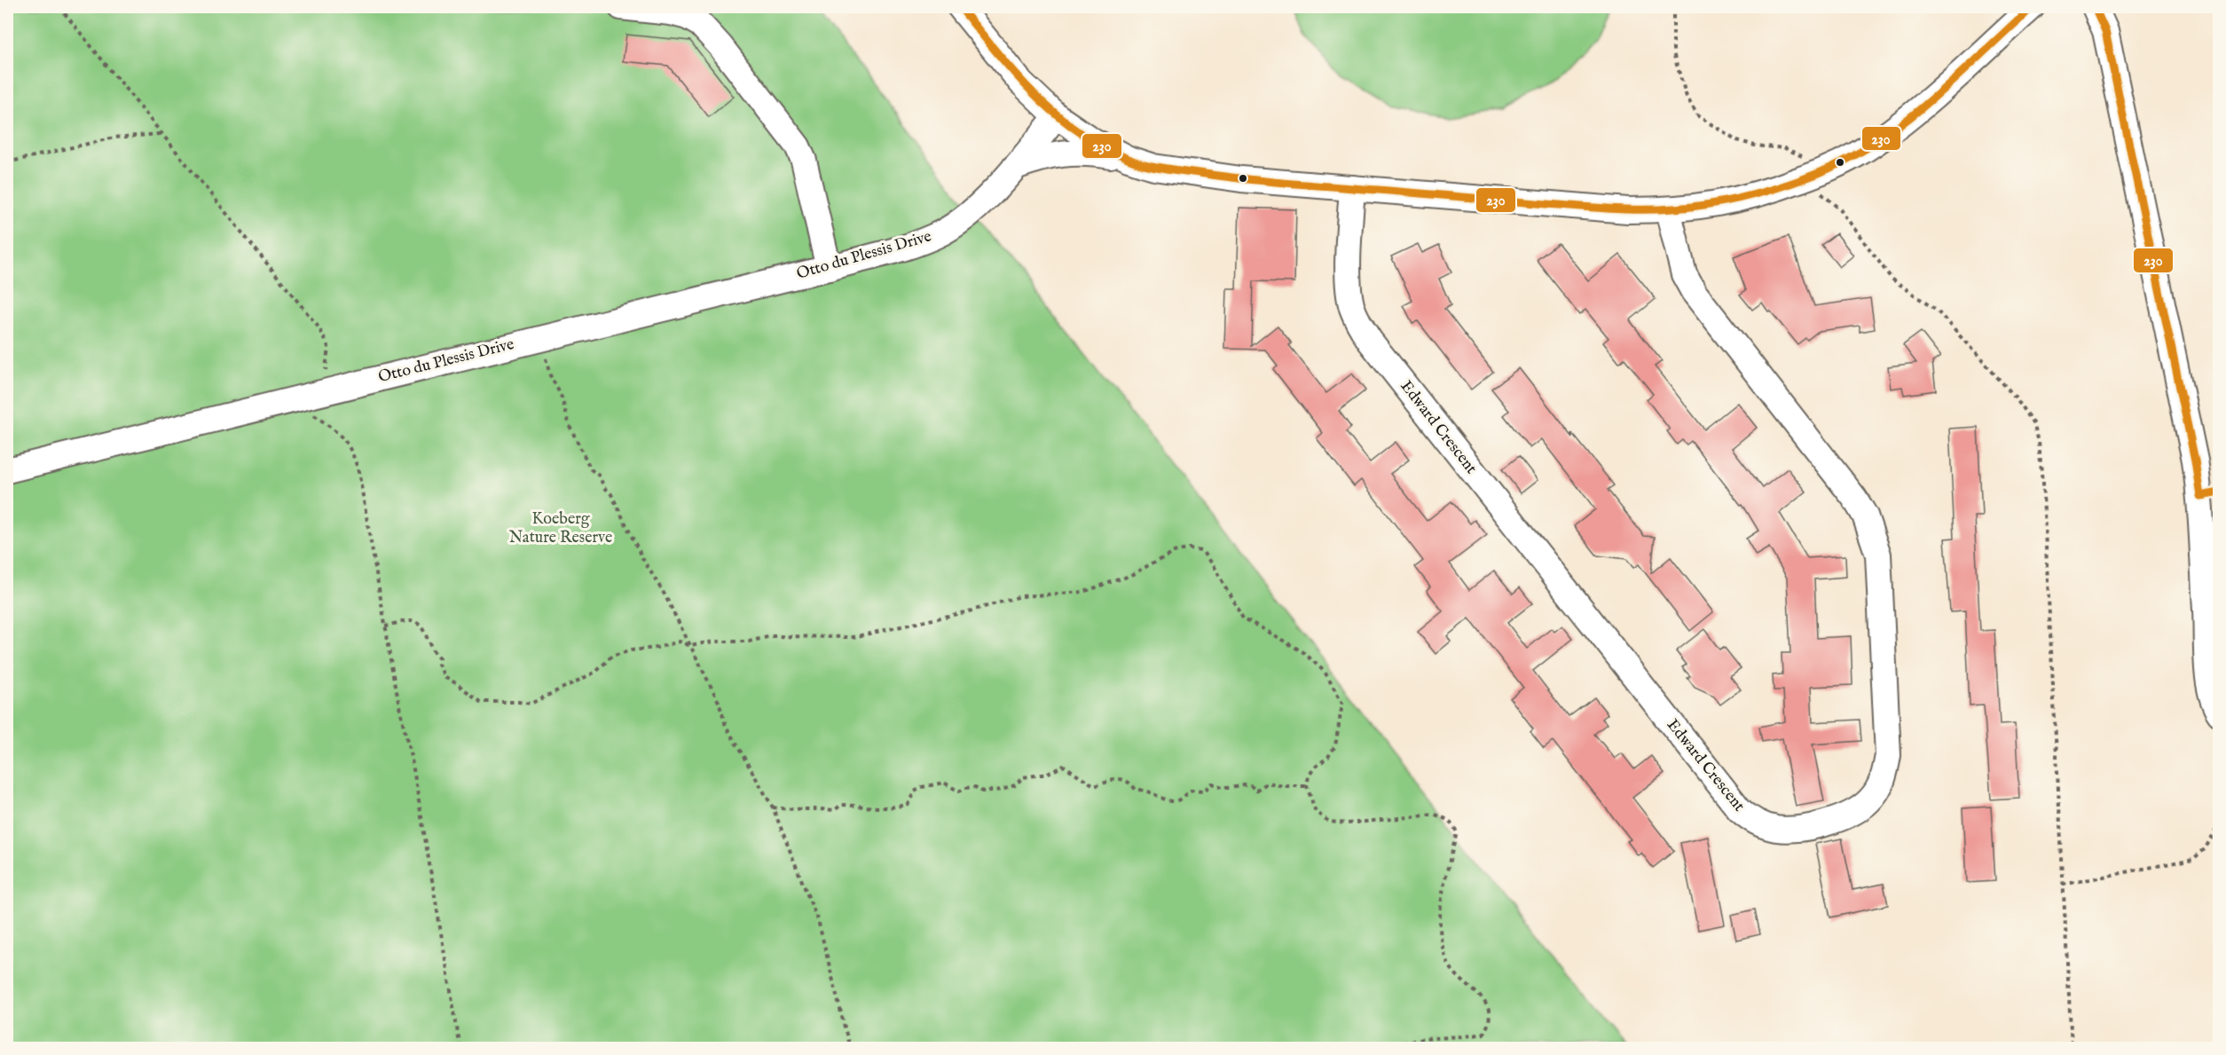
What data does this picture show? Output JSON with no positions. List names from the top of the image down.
{
  "streets": {
    "street": ["Otto du Plessis Drive", "Edward Crescent"]
  },
  "parks": ["Koeberg Nature Reserve"],
  "lines": ["transit line 230"]
}
